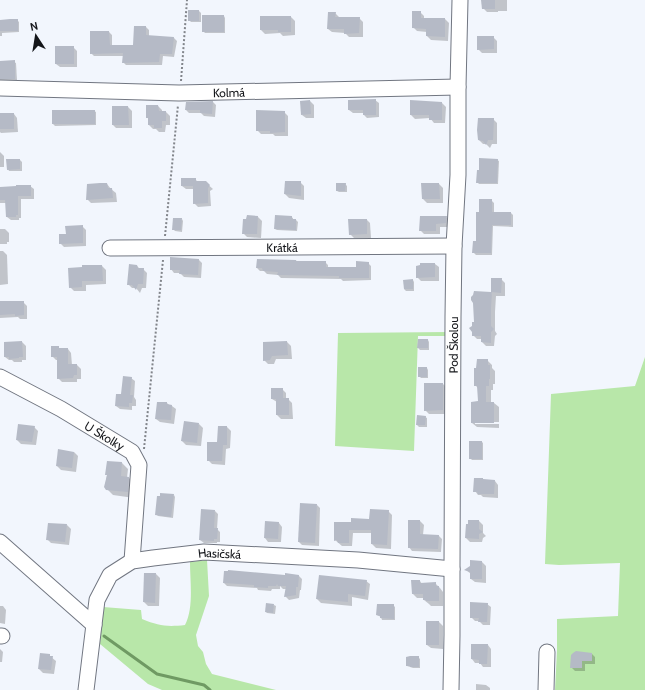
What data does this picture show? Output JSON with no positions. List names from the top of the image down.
{
  "streets": {
    "street": [
      "Kolmá",
      "Krátká",
      "Pod Školou",
      "U Školky",
      "Hasičská"
    ]
  },
  "crossings": [
    ["Kolmá", "Pod Školou"],
    ["Krátká", "Pod Školou"],
    ["Pod Školou", "Hasičská"]
  ],
  "north": "top"
}
